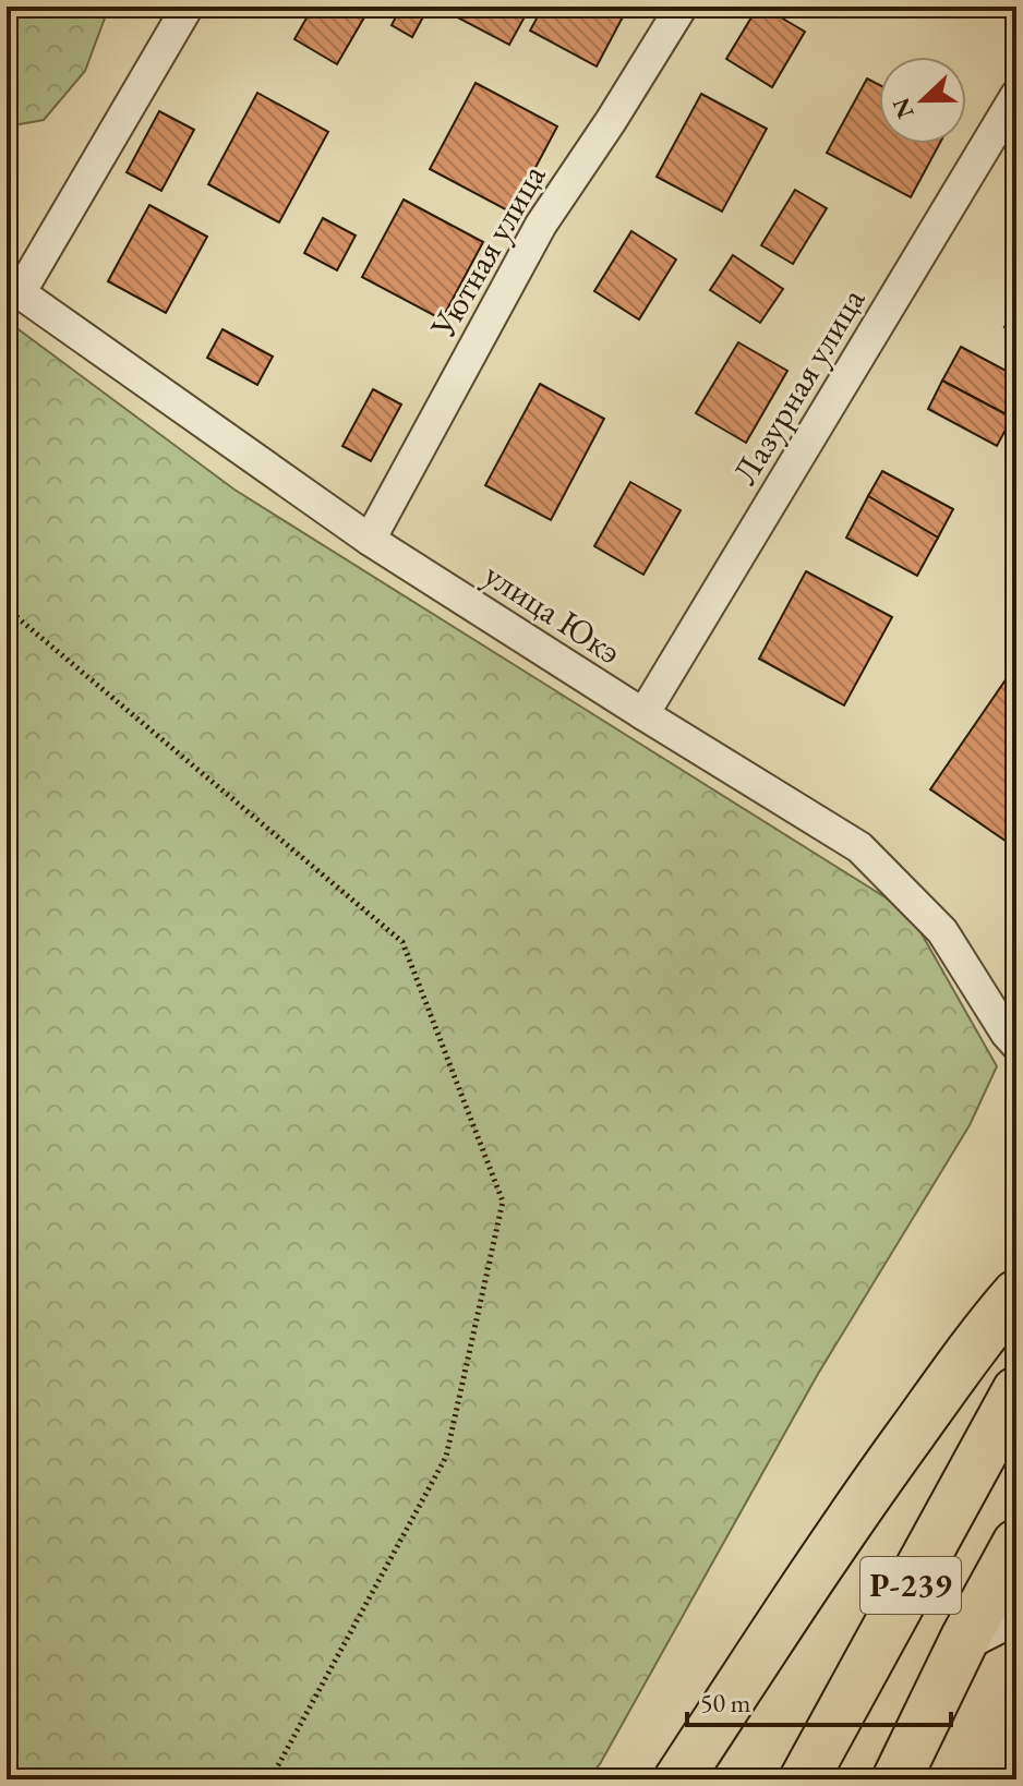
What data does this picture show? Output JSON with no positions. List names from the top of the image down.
{
  "streets": {
    "main road": ["Р-239"],
    "street": ["Уютная улица", "Лазурная улица", "улица Юкэ"]
  },
  "crossings": [
    ["Уютная улица", "улица Юкэ"],
    ["Лазурная улица", "улица Юкэ"]
  ],
  "scale_bar": "50 m",
  "north": "left"
}
